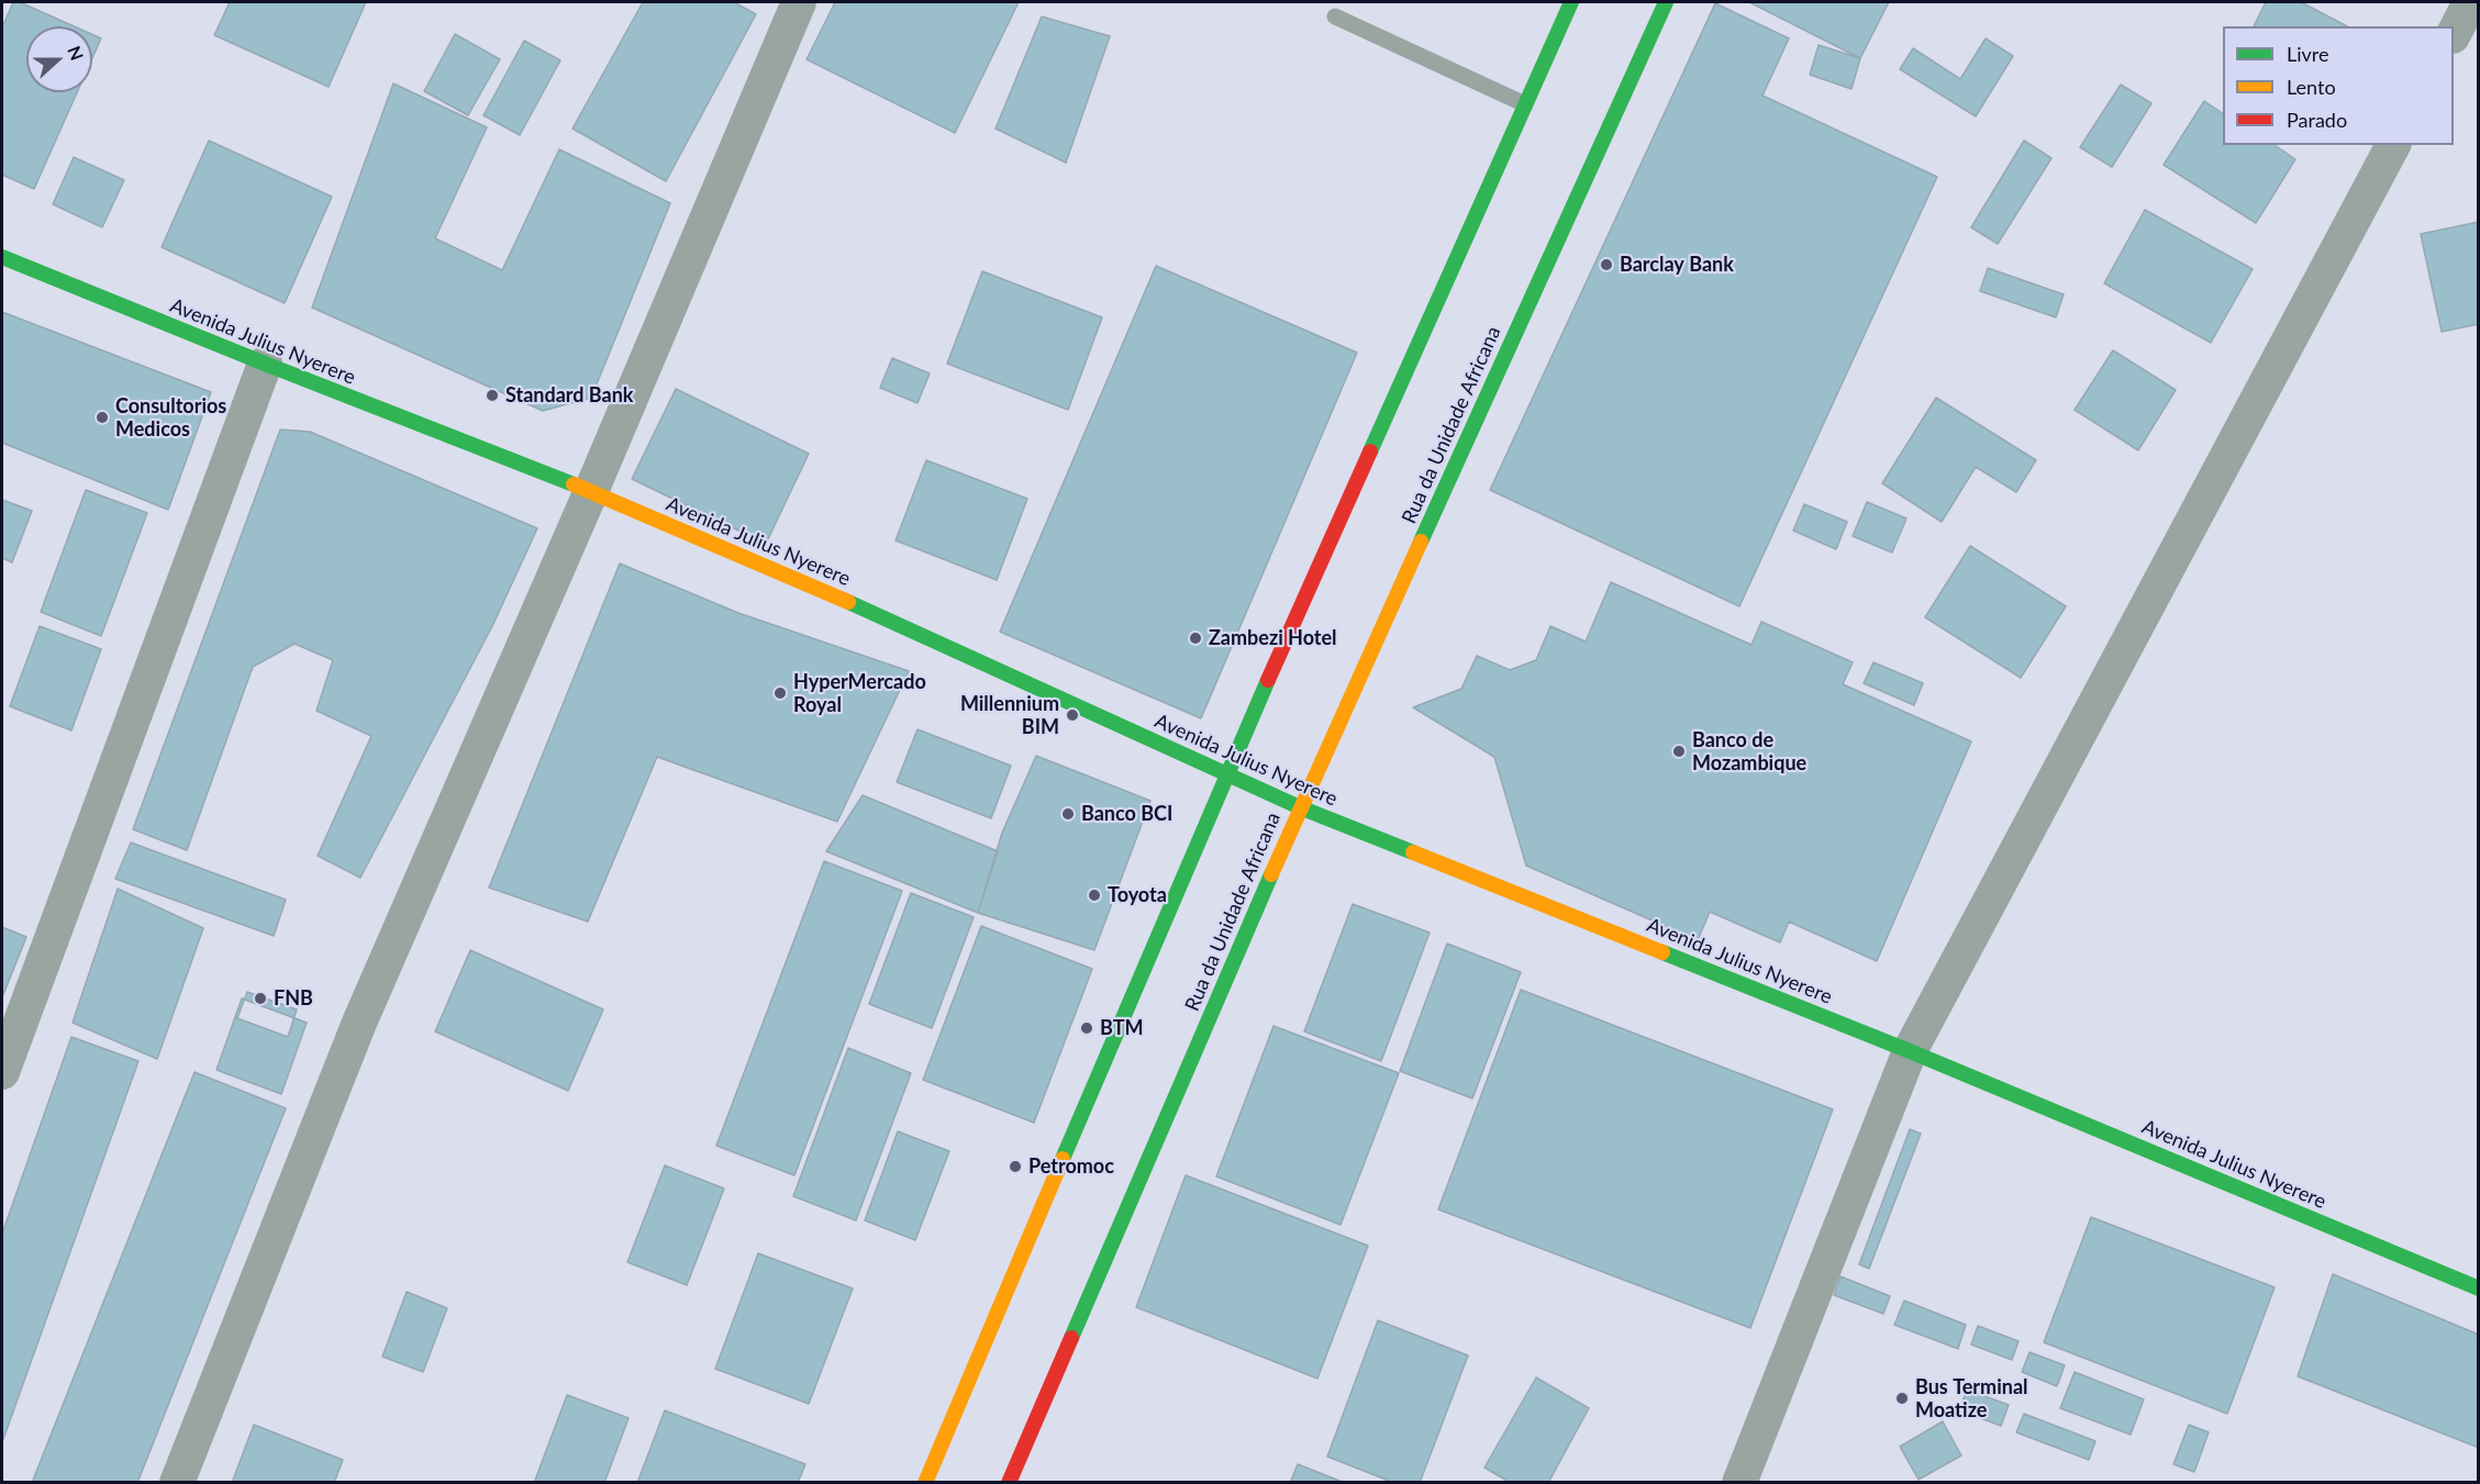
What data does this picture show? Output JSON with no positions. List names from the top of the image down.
{
  "streets": {
    "street": ["Avenida Julius Nyerere", "Rua da Unidade Africana"]
  },
  "crossings": [
    ["Avenida Julius Nyerere", "Rua da Unidade Africana"]
  ],
  "places": [
    "Barclay Bank",
    "Standard Bank",
    "Consultorios Medicos",
    "Zambezi Hotel",
    "HyperMercado Royal",
    "Millennium BIM",
    "Banco de Mozambique",
    "Banco BCI",
    "Toyota",
    "FNB",
    "BTM",
    "Petromoc",
    "Bus Terminal Moatize"
  ],
  "legend": ["Livre", "Lento", "Parado"],
  "north": "right"
}
